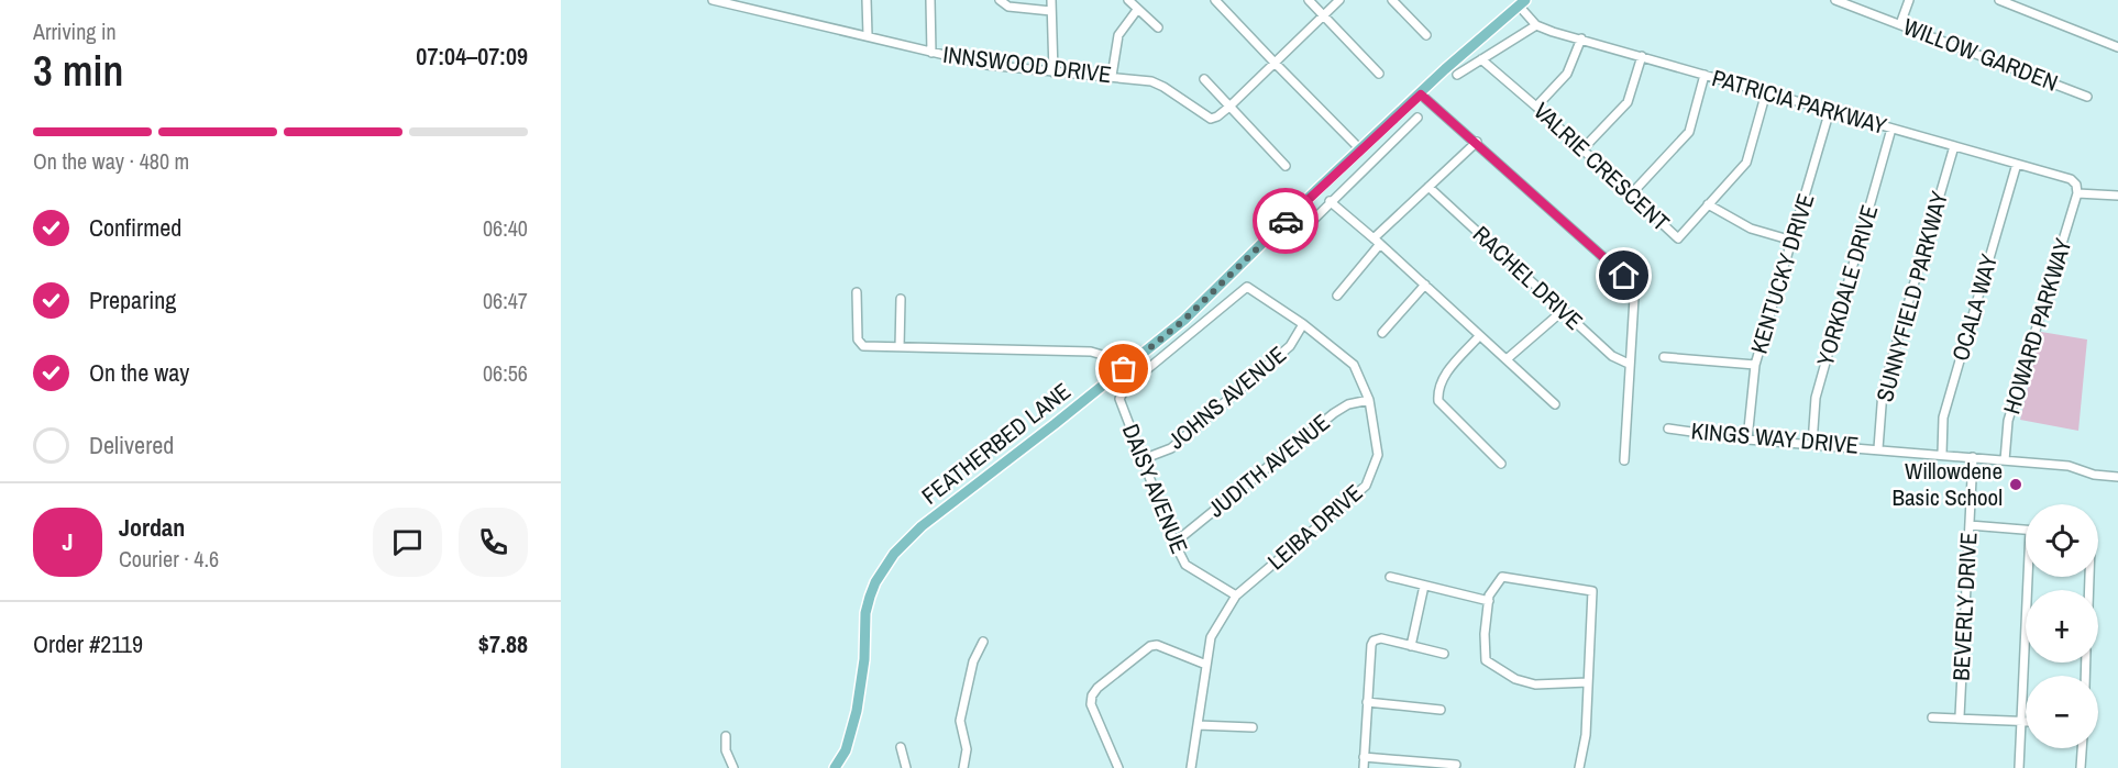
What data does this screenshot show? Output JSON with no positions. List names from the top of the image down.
{
  "streets": {
    "main road": ["FEATHERBED LANE"],
    "street": [
      "WILLOW GARDEN",
      "INNSWOOD DRIVE",
      "PATRICIA PARKWAY",
      "VALRIE CRESCENT",
      "KENTUCKY DRIVE",
      "RACHEL DRIVE",
      "YORKDALE DRIVE",
      "SUNNYFIELD PARKWAY",
      "OCALA WAY",
      "HOWARD PARKWAY",
      "JOHNS AVENUE",
      "KINGS WAY DRIVE",
      "JUDITH AVENUE",
      "DAISY AVENUE",
      "LEIBA DRIVE",
      "BEVERLY DRIVE"
    ]
  },
  "crossings": [
    ["PATRICIA PARKWAY", "VALRIE CRESCENT"],
    ["PATRICIA PARKWAY", "KENTUCKY DRIVE"],
    ["PATRICIA PARKWAY", "YORKDALE DRIVE"],
    ["PATRICIA PARKWAY", "SUNNYFIELD PARKWAY"],
    ["PATRICIA PARKWAY", "OCALA WAY"],
    ["PATRICIA PARKWAY", "HOWARD PARKWAY"],
    ["PATRICIA PARKWAY", "FEATHERBED LANE"],
    ["KENTUCKY DRIVE", "KINGS WAY DRIVE"],
    ["YORKDALE DRIVE", "KINGS WAY DRIVE"],
    ["SUNNYFIELD PARKWAY", "KINGS WAY DRIVE"],
    ["OCALA WAY", "KINGS WAY DRIVE"],
    ["HOWARD PARKWAY", "KINGS WAY DRIVE"],
    ["JOHNS AVENUE", "DAISY AVENUE"],
    ["JOHNS AVENUE", "LEIBA DRIVE"],
    ["KINGS WAY DRIVE", "BEVERLY DRIVE"],
    ["JUDITH AVENUE", "DAISY AVENUE"],
    ["JUDITH AVENUE", "LEIBA DRIVE"],
    ["DAISY AVENUE", "LEIBA DRIVE"]
  ],
  "places": ["Willowdene Basic School"],
  "page": {
    "heading": ["3 min", "Arriving in", "07:04–07:09"],
    "panel": [
      "Jordan",
      "Courier · 4.6",
      "Order #2119",
      "$7.88"
    ],
    "bar": "On the way · 480 m",
    "list": [
      ["Confirmed", "06:40"],
      ["Preparing", "06:47"],
      ["On the way", "06:56"],
      "Delivered"
    ],
    "map_buttons": ["+", "−"],
    "round": "J"
  }
}
